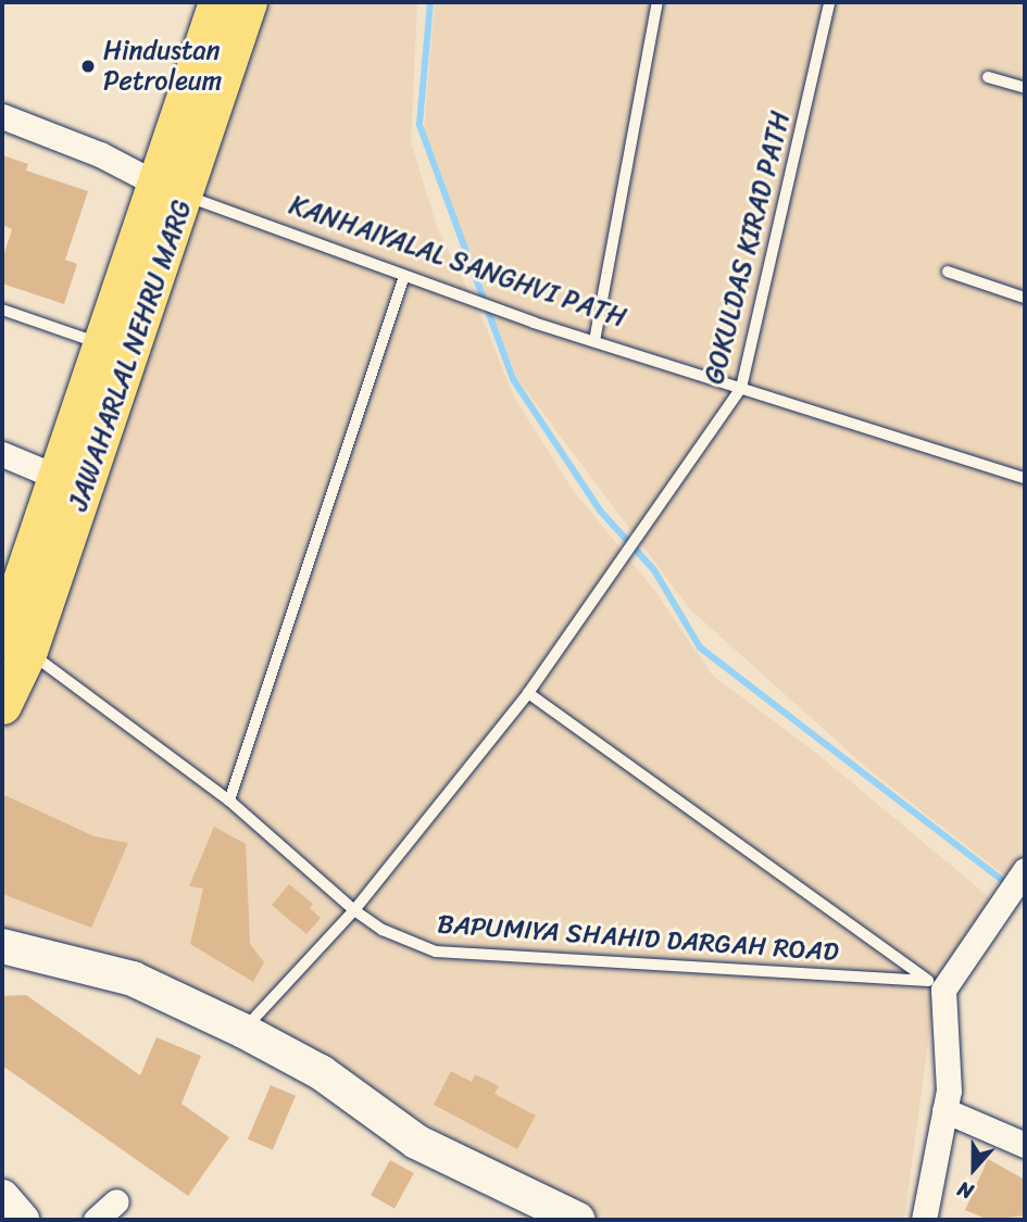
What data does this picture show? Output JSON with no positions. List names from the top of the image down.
{
  "streets": {
    "main road": ["JAWAHARLAL NEHRU MARG"],
    "lane": ["GOKULDAS KIRAD PATH", "KANHAIYALAL SANGHVI PATH", "BAPUMIYA SHAHID DARGAH ROAD"]
  },
  "crossings": [
    ["GOKULDAS KIRAD PATH", "KANHAIYALAL SANGHVI PATH"],
    ["GOKULDAS KIRAD PATH", "BAPUMIYA SHAHID DARGAH ROAD"],
    ["KANHAIYALAL SANGHVI PATH", "JAWAHARLAL NEHRU MARG"],
    ["JAWAHARLAL NEHRU MARG", "BAPUMIYA SHAHID DARGAH ROAD"]
  ],
  "places": ["Hindustan Petroleum"],
  "north": "bottom"
}
